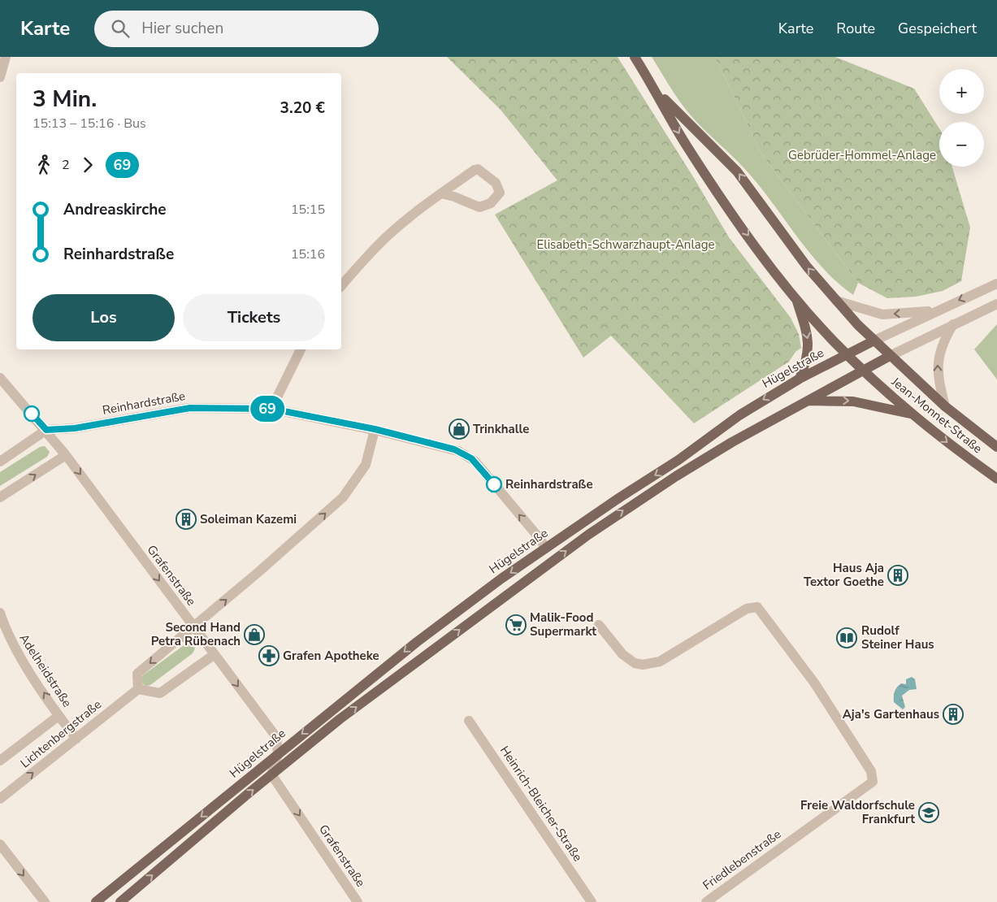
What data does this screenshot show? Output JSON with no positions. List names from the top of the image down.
{
  "streets": {
    "main road": ["Hügelstraße", "Jean-Monnet-Straße"],
    "street": [
      "Reinhardstraße",
      "Grafenstraße",
      "Adelheidstraße",
      "Lichtenbergstraße",
      "Heinrich-Bleicher-Straße",
      "Friedlebenstraße"
    ]
  },
  "crossings": [
    ["Hügelstraße", "Reinhardstraße"],
    ["Hügelstraße", "Jean-Monnet-Straße"],
    ["Hügelstraße", "Grafenstraße"],
    ["Reinhardstraße", "Grafenstraße"],
    ["Adelheidstraße", "Lichtenbergstraße"]
  ],
  "one_way": ["Reinhardstraße", "Grafenstraße", "Adelheidstraße"],
  "parks": ["Gebrüder-Hommel-Anlage", "Elisabeth-Schwarzhaupt-Anlage"],
  "places": {
    "shop": ["Trinkhalle", "Second Hand Petra Rübenach"],
    "other": ["Reinhardstraße"],
    "building": ["Soleiman Kazemi", "Haus Aja Textor Goethe", "Aja's Gartenhaus"],
    "supermarket": ["Malik-Food Supermarkt"],
    "library": ["Rudolf Steiner Haus"],
    "pharmacy": ["Grafen Apotheke"],
    "school or university": ["Freie Waldorfschule Frankfurt"]
  },
  "lines": ["bus line 69"],
  "page": {
    "header": "Karte",
    "search": "Hier suchen",
    "nav": ["Karte", "Route", "Gespeichert"],
    "on_map": "69",
    "map_buttons": ["+", "−"],
    "heading": ["3 Min.", "15:13 – 15:16 · Bus", "3.20 €"],
    "legs": ["2", "69"],
    "list": [
      {
        "name": "Andreaskirche",
        "value": "15:15"
      },
      {
        "name": "Reinhardstraße",
        "value": "15:16"
      }
    ],
    "buttons": ["Los", "Tickets"]
  }
}
